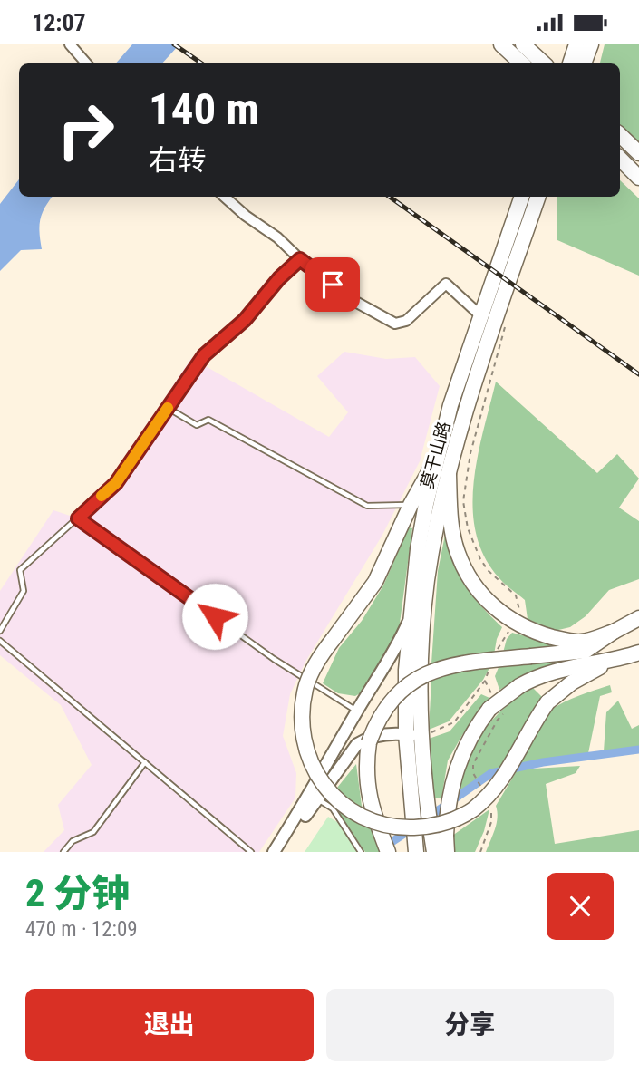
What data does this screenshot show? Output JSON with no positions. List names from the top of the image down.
{
  "streets": {
    "highway": ["莫干山路"]
  },
  "page": {
    "status": "12:07",
    "turn": ["140 m", "右转"],
    "heading": ["2 分钟", "470 m · 12:09"],
    "buttons": ["退出", "分享"]
  }
}
